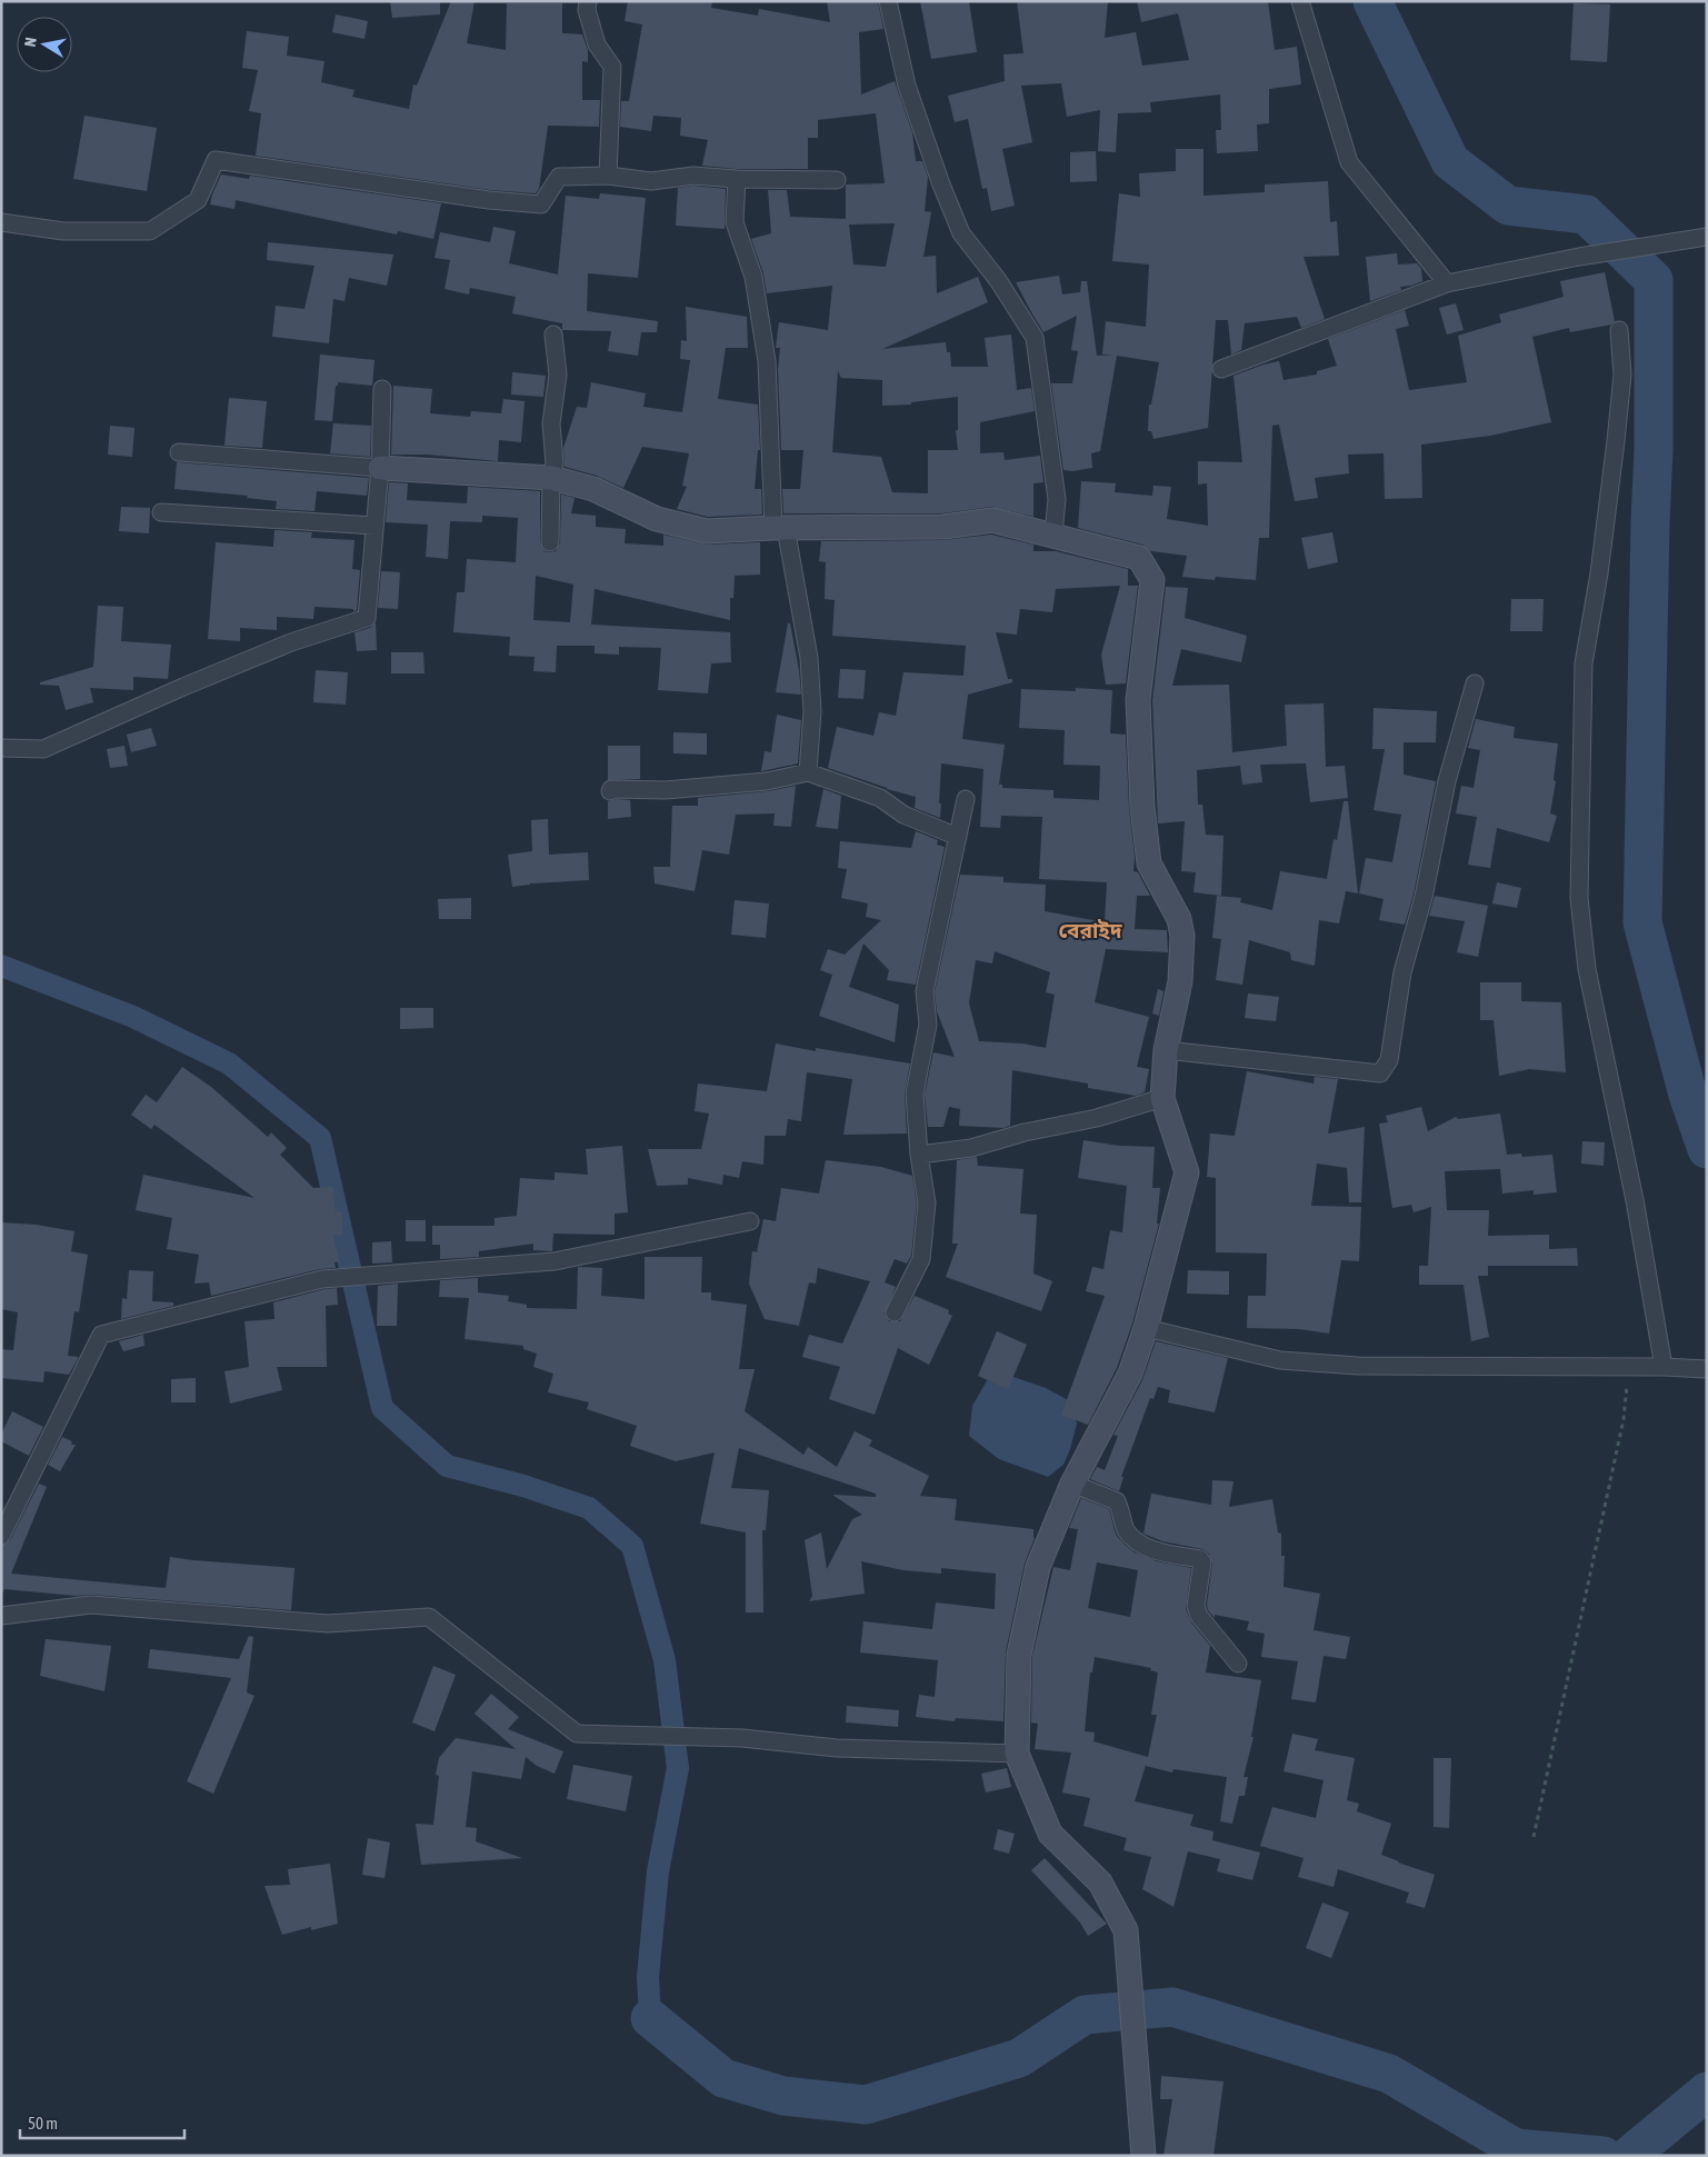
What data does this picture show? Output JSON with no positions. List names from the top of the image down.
{
  "districts": ["বেরাইদ"],
  "scale_bar": "50 m",
  "north": "left"
}
